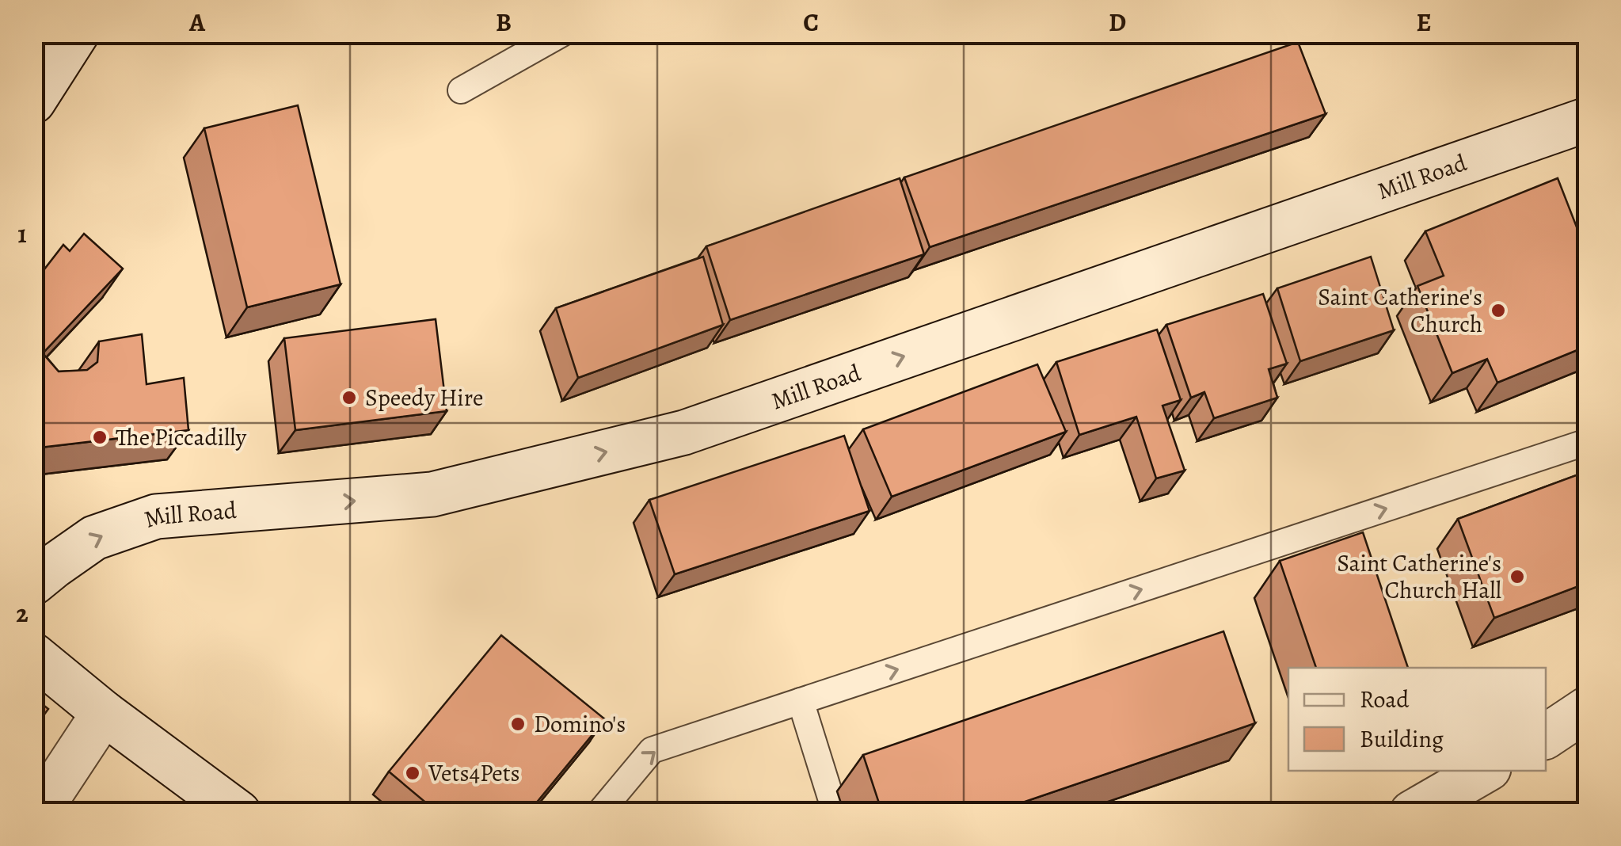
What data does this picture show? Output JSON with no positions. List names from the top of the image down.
{
  "streets": {
    "main road": ["Mill Road"]
  },
  "one_way": ["Mill Road"],
  "places": [
    "Saint Catherine's Church",
    "Speedy Hire",
    "The Piccadilly",
    "Saint Catherine's Church Hall",
    "Domino's",
    "Vets4Pets"
  ],
  "legend": ["Road", "Building"],
  "grid": {
    "columns": [
      "A",
      "B",
      "C",
      "D",
      "E"
    ],
    "rows": ["1", "2"]
  }
}
